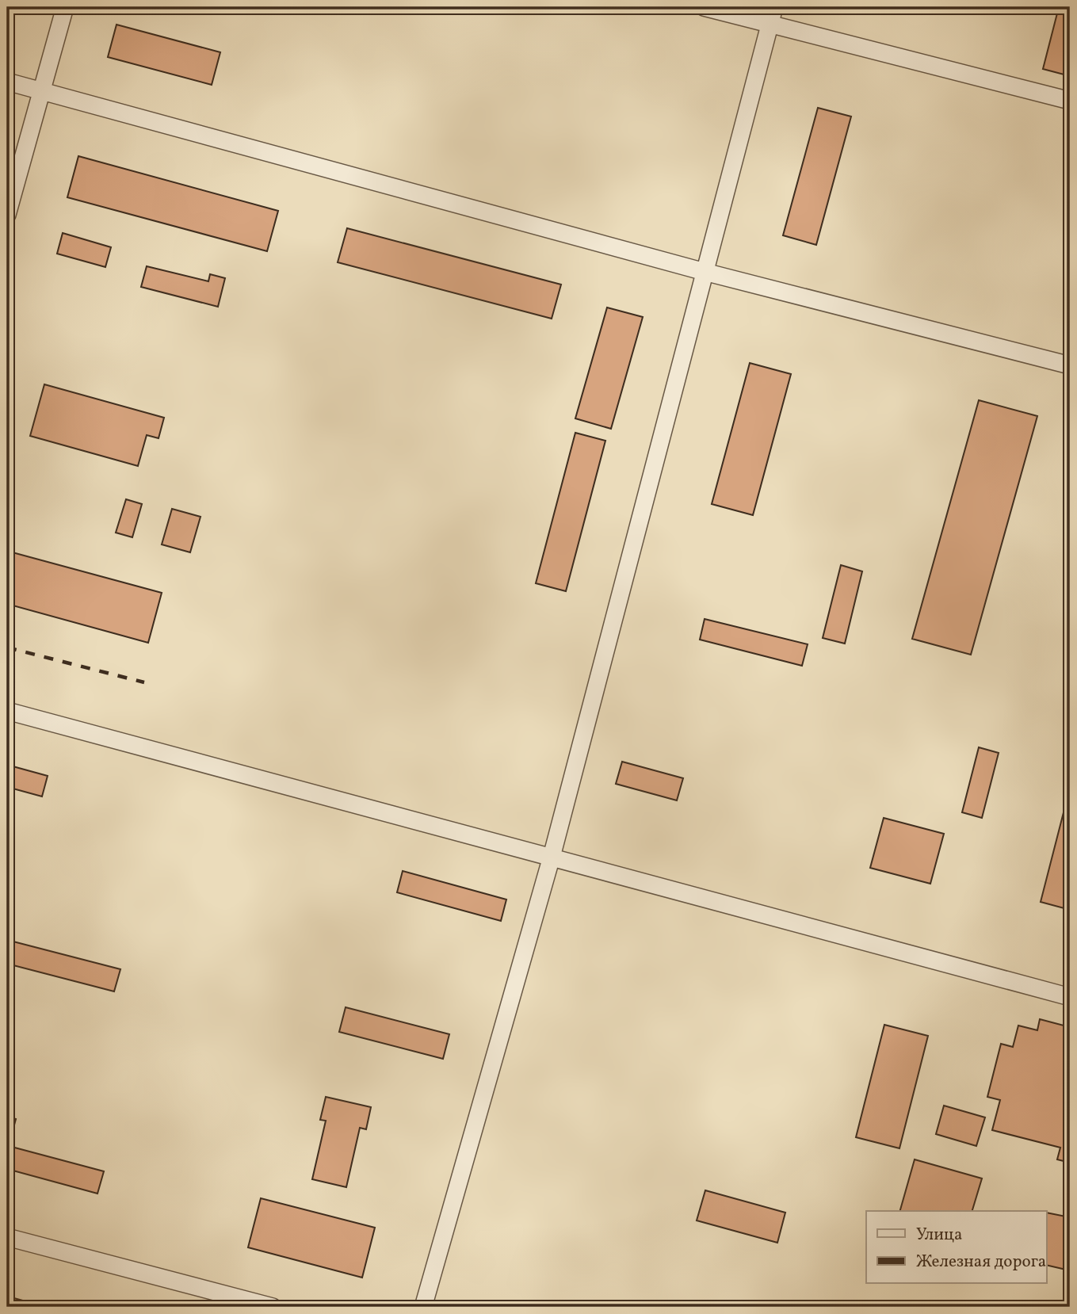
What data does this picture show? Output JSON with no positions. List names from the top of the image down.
{
  "legend": ["Улица", "Железная дорога"]
}
